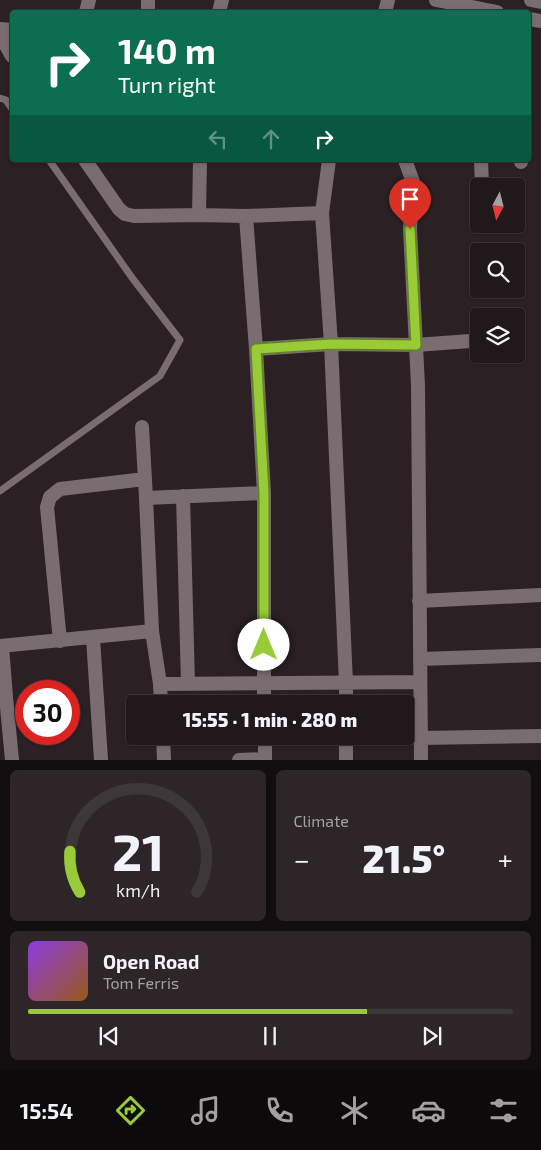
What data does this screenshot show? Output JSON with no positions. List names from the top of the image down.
{
  "north": "bottom",
  "page": {
    "turn": ["140 m", "Turn right"],
    "limit": "30",
    "trip": "15:55 · 1 min · 280 m",
    "tile": "Climate",
    "heat": ["−", "21.5°", "+"],
    "song": ["Open Road", "Tom Ferris"],
    "tabs": "15:54",
    "gauge": ["21", "km/h"]
  }
}
